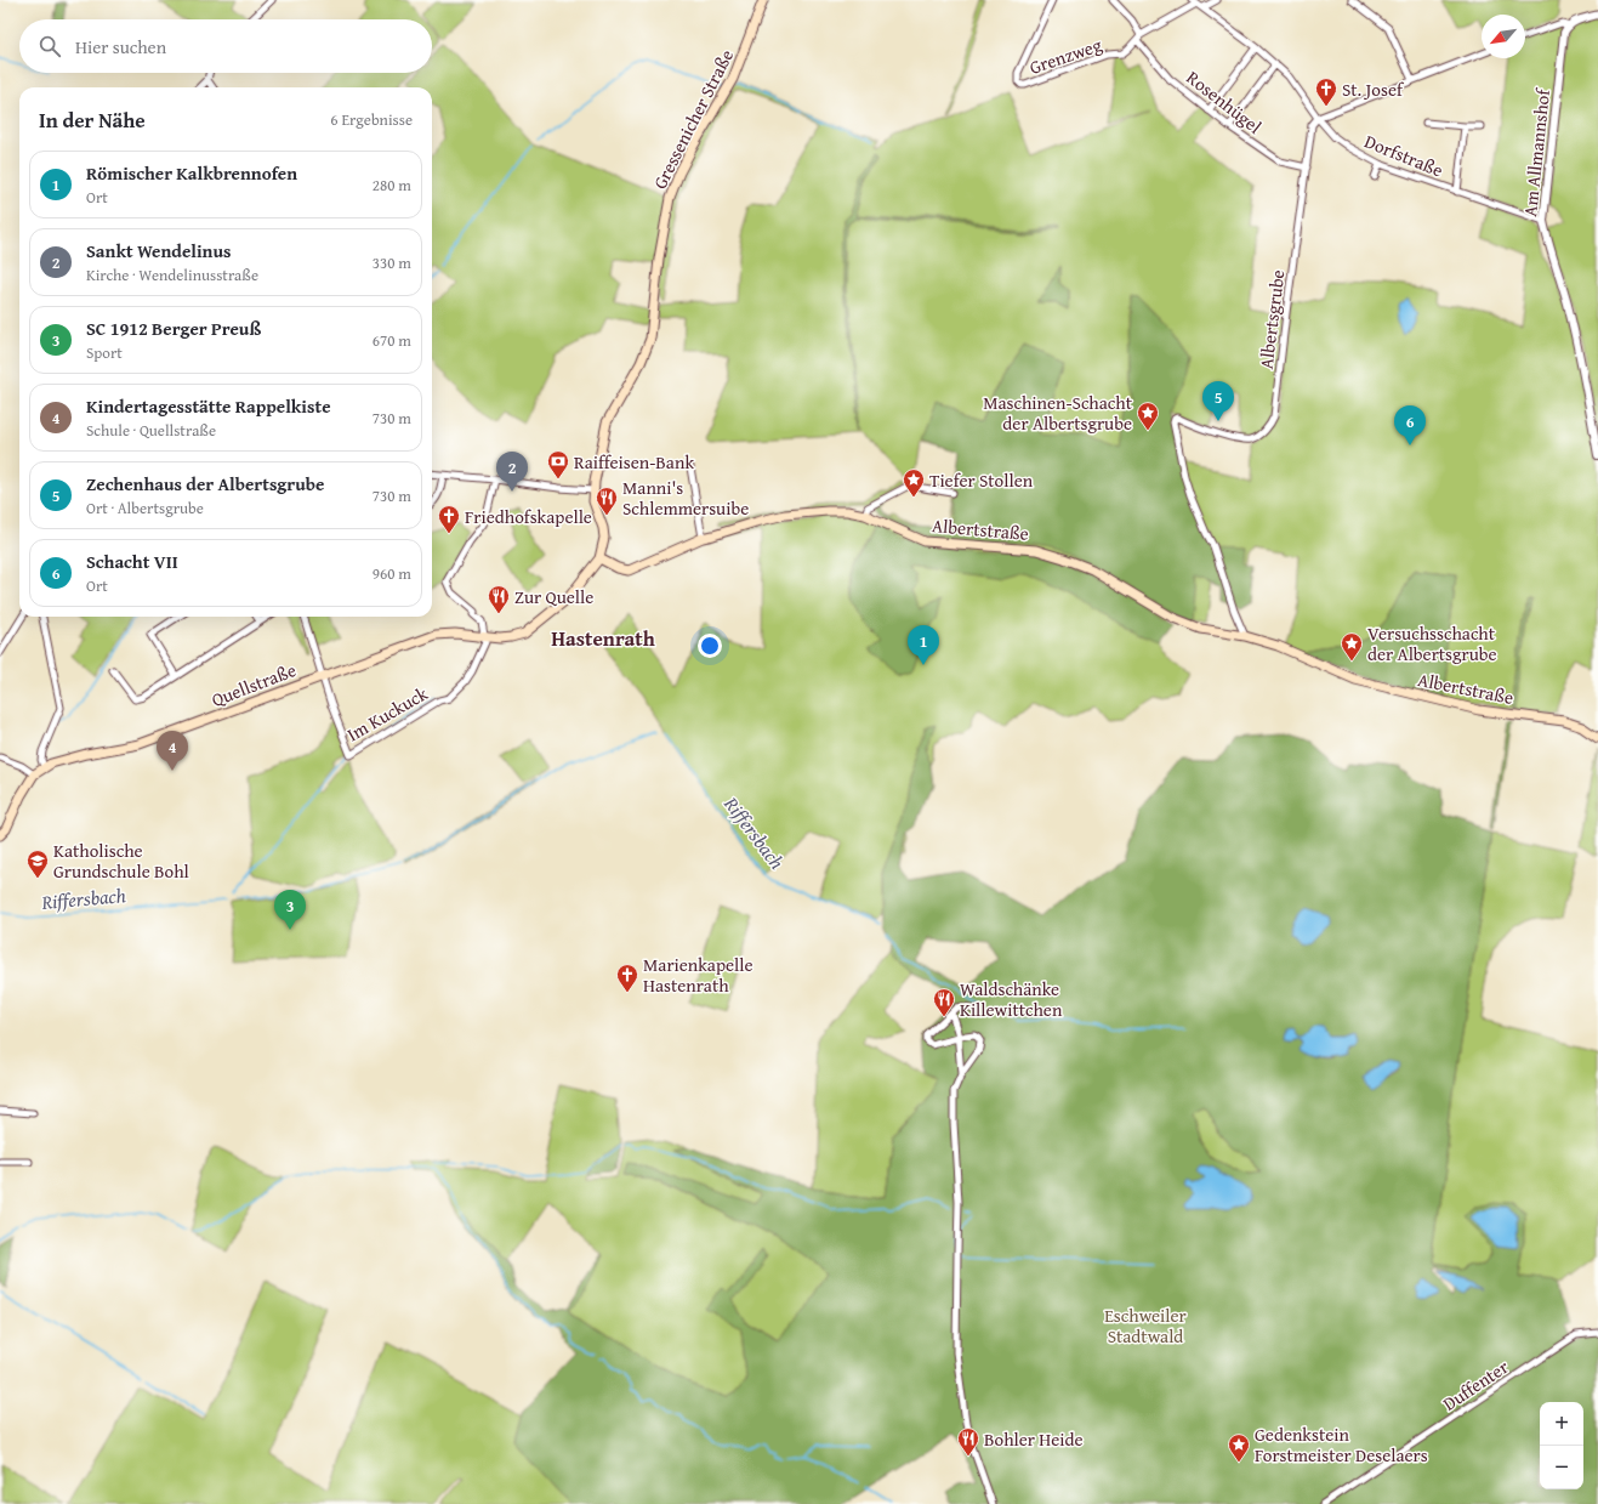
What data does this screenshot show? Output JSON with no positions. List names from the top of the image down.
{
  "streets": {
    "main road": ["Gressenicher Straße", "Albertstraße", "Quellstraße"],
    "street": [
      "Grenzweg",
      "Rosenhügel",
      "Am Allmannshof",
      "Dorfstraße",
      "Albertsgrube",
      "Im Kuckuck",
      "Duffenter"
    ]
  },
  "crossings": [
    ["Grenzweg", "Rosenhügel"],
    ["Grenzweg", "Dorfstraße"],
    ["Rosenhügel", "Albertsgrube"],
    ["Gressenicher Straße", "Albertstraße"],
    ["Gressenicher Straße", "Quellstraße"],
    ["Am Allmannshof", "Dorfstraße"],
    ["Dorfstraße", "Albertsgrube"],
    ["Albertsgrube", "Albertstraße"],
    ["Albertstraße", "Quellstraße"],
    ["Quellstraße", "Im Kuckuck"]
  ],
  "districts": ["Hastenrath"],
  "water": ["Riffersbach"],
  "parks": ["Eschweiler Stadtwald"],
  "places": {
    "church": ["St. Josef", "Friedhofskapelle", "Marienkapelle Hastenrath"],
    "place": [
      "Maschinen-Schacht der Albertsgrube",
      "Tiefer Stollen",
      "Versuchsschacht der Albertsgrube",
      "Gedenkstein Forstmeister Deselaers"
    ],
    "bank": ["Raiffeisen-Bank"],
    "restaurant": [
      "Manni's Schlemmersuibe",
      "Zur Quelle",
      "Waldschänke Killewittchen",
      "Bohler Heide"
    ],
    "school or university": ["Katholische Grundschule Bohl"]
  },
  "north": "bottom left",
  "page": {
    "search": "Hier suchen",
    "heading": ["In der Nähe", "6 Ergebnisse"],
    "list": [
      {
        "mark": "1",
        "name": "Römischer Kalkbrennofen",
        "note": "Ort",
        "value": "280 m"
      },
      {
        "mark": "2",
        "name": "Sankt Wendelinus",
        "note": "Kirche · Wendelinusstraße",
        "value": "330 m"
      },
      {
        "mark": "3",
        "name": "SC 1912 Berger Preuß",
        "note": "Sport",
        "value": "670 m"
      },
      {
        "mark": "4",
        "name": "Kindertagesstätte Rappelkiste",
        "note": "Schule · Quellstraße",
        "value": "730 m"
      },
      {
        "mark": "5",
        "name": "Zechenhaus der Albertsgrube",
        "note": "Ort · Albertsgrube",
        "value": "730 m"
      },
      {
        "mark": "6",
        "name": "Schacht VII",
        "note": "Ort",
        "value": "960 m"
      }
    ],
    "pins": [
      "5",
      "6",
      "2",
      "1",
      "4",
      "3"
    ],
    "map_buttons": ["+", "−"]
  }
}
